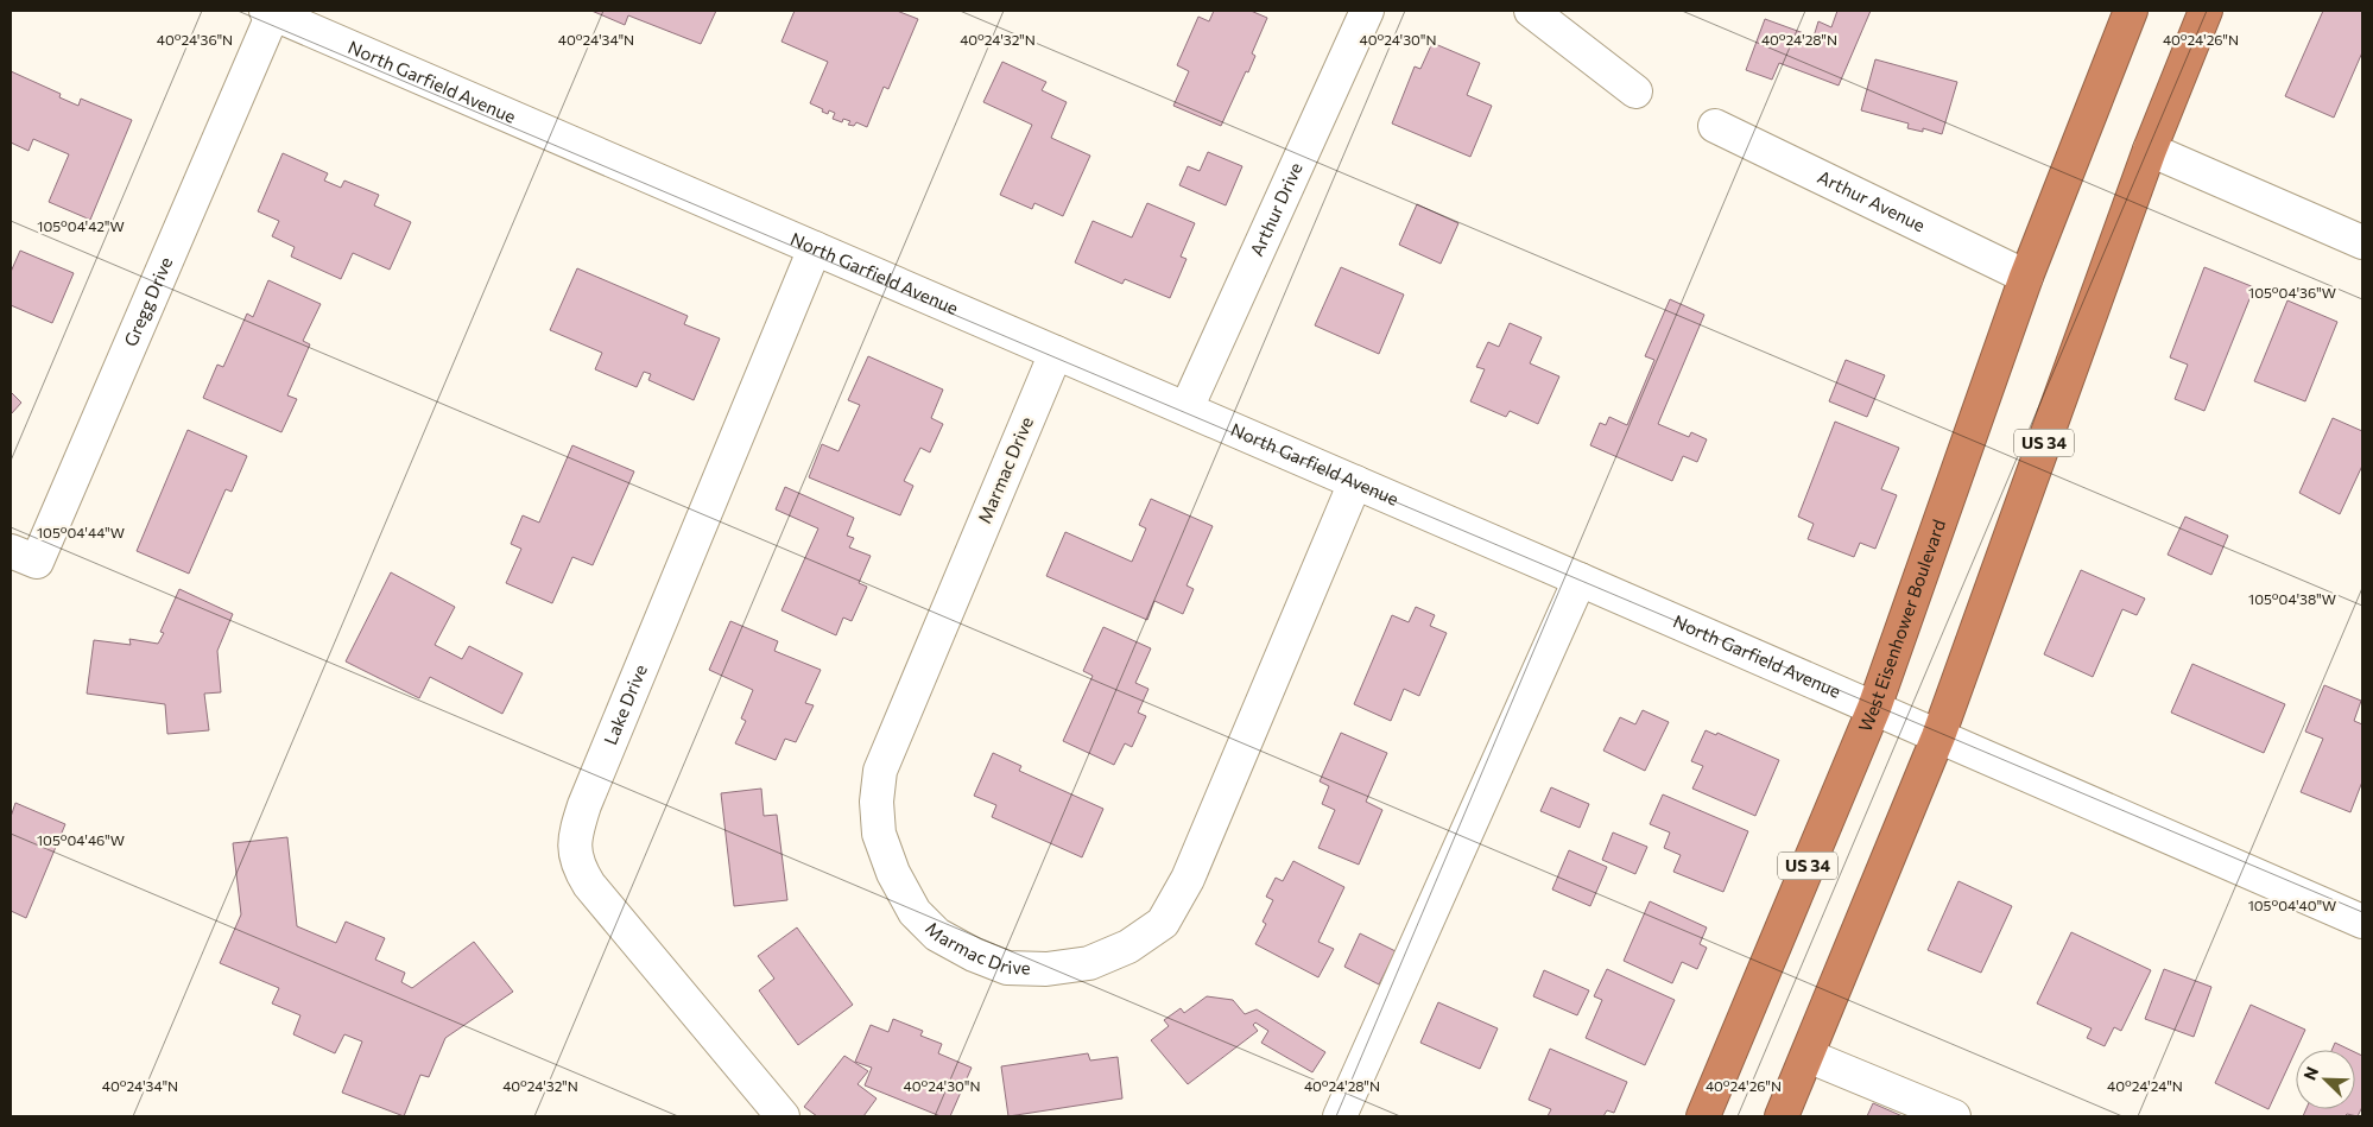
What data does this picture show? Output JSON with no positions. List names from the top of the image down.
{
  "streets": {
    "highway": ["US 34", "West Eisenhower Boulevard"],
    "street": [
      "North Garfield Avenue",
      "Arthur Avenue",
      "Arthur Drive",
      "Gregg Drive",
      "Marmac Drive",
      "Lake Drive"
    ]
  },
  "crossings": [
    ["North Garfield Avenue", "Arthur Drive"],
    ["North Garfield Avenue", "Gregg Drive"],
    ["North Garfield Avenue", "US 34"],
    ["North Garfield Avenue", "Marmac Drive"],
    ["North Garfield Avenue", "West Eisenhower Boulevard"],
    ["North Garfield Avenue", "Lake Drive"],
    ["Arthur Avenue", "West Eisenhower Boulevard"]
  ],
  "north": "top left",
  "coordinates": [
    "40°24'36\"N",
    "40°24'34\"N",
    "40°24'32\"N",
    "40°24'30\"N",
    "40°24'26\"N",
    "40°24'28\"N",
    "105°04'42\"W",
    "105°04'36\"W",
    "105°04'44\"W",
    "105°04'38\"W",
    "105°04'46\"W",
    "105°04'40\"W",
    "40°24'24\"N"
  ]
}
